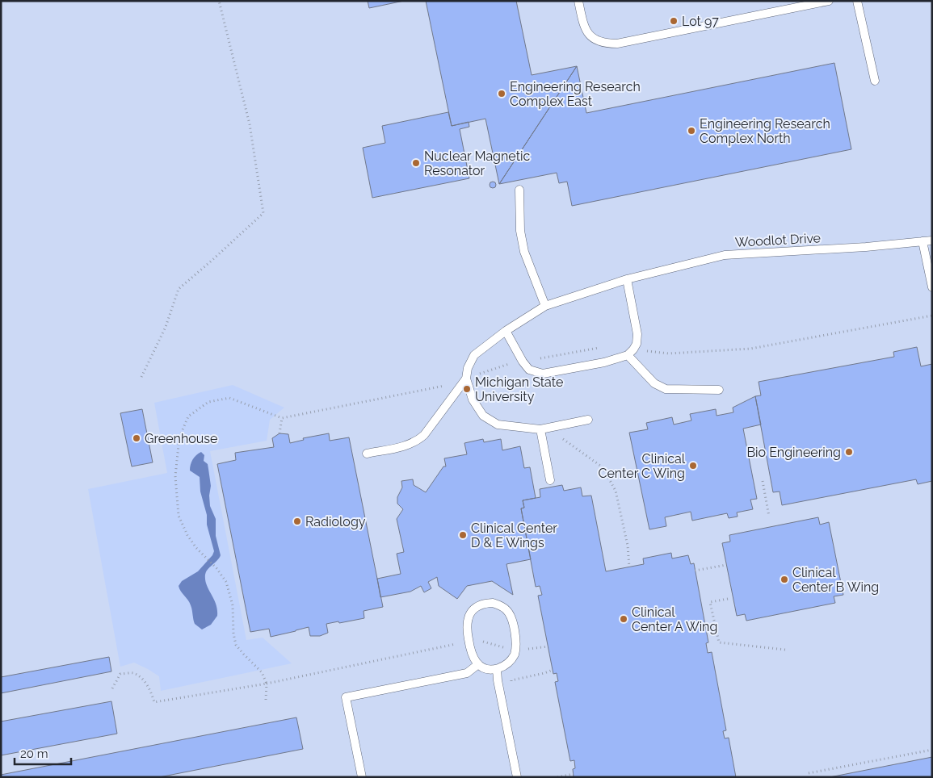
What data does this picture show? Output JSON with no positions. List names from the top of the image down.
{
  "streets": {
    "lane": ["Woodlot Drive"]
  },
  "places": [
    "Lot 97",
    "Engineering Research Complex East",
    "Engineering Research Complex North",
    "Nuclear Magnetic Resonator",
    "Michigan State University",
    "Greenhouse",
    "Bio Engineering",
    "Clinical Center C Wing",
    "Radiology",
    "Clinical Center D & E Wings",
    "Clinical Center B Wing",
    "Clinical Center A Wing"
  ],
  "scale_bar": "20 m"
}
